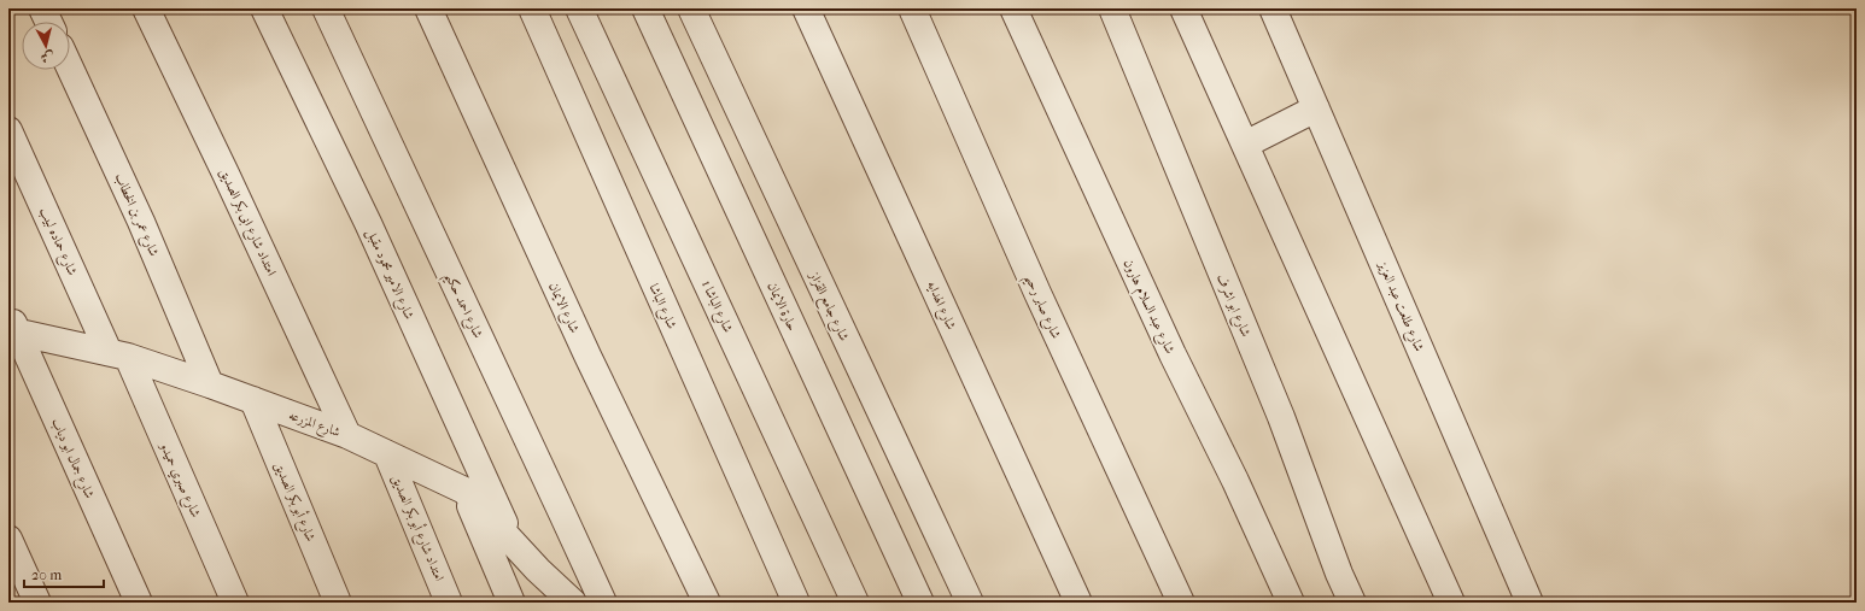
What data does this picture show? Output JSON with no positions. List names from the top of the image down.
{
  "streets": {
    "street": [
      "شارع عمر بن الخطاب",
      "امتداد شارع ابى بكر الصديق",
      "شارع حماده لبيب",
      "شارع الامير محمود مقبل",
      "شارع احمد حكيم",
      "شارع الهدايه",
      "شارع ابو اشرف",
      "شارع الباشا",
      "شارع الباشا 1",
      "حارة الايمان",
      "شارع جامع القزاز",
      "شارع صابر رحيم",
      "شارع عبد السلام هارون",
      "شارع طلعت عبد العزيز",
      "شارع الايمان",
      "شارع المزرعه",
      "شارع جمال ابو دياب",
      "شارع صبري حميدو",
      "شارع أبو بكر الصديق",
      "امتداد شارع أبو بكر الصديق"
    ]
  },
  "crossings": [
    ["شارع عمر بن الخطاب", "شارع المزرعه"],
    ["امتداد شارع ابى بكر الصديق", "شارع المزرعه"],
    ["شارع حماده لبيب", "شارع المزرعه"],
    ["شارع حماده لبيب", "شارع صبري حميدو"],
    ["شارع الامير محمود مقبل", "شارع المزرعه"],
    ["شارع المزرعه", "شارع جمال ابو دياب"],
    ["شارع المزرعه", "شارع صبري حميدو"],
    ["شارع المزرعه", "شارع أبو بكر الصديق"],
    ["شارع المزرعه", "امتداد شارع أبو بكر الصديق"]
  ],
  "scale_bar": "20 m",
  "north": "bottom"
}
